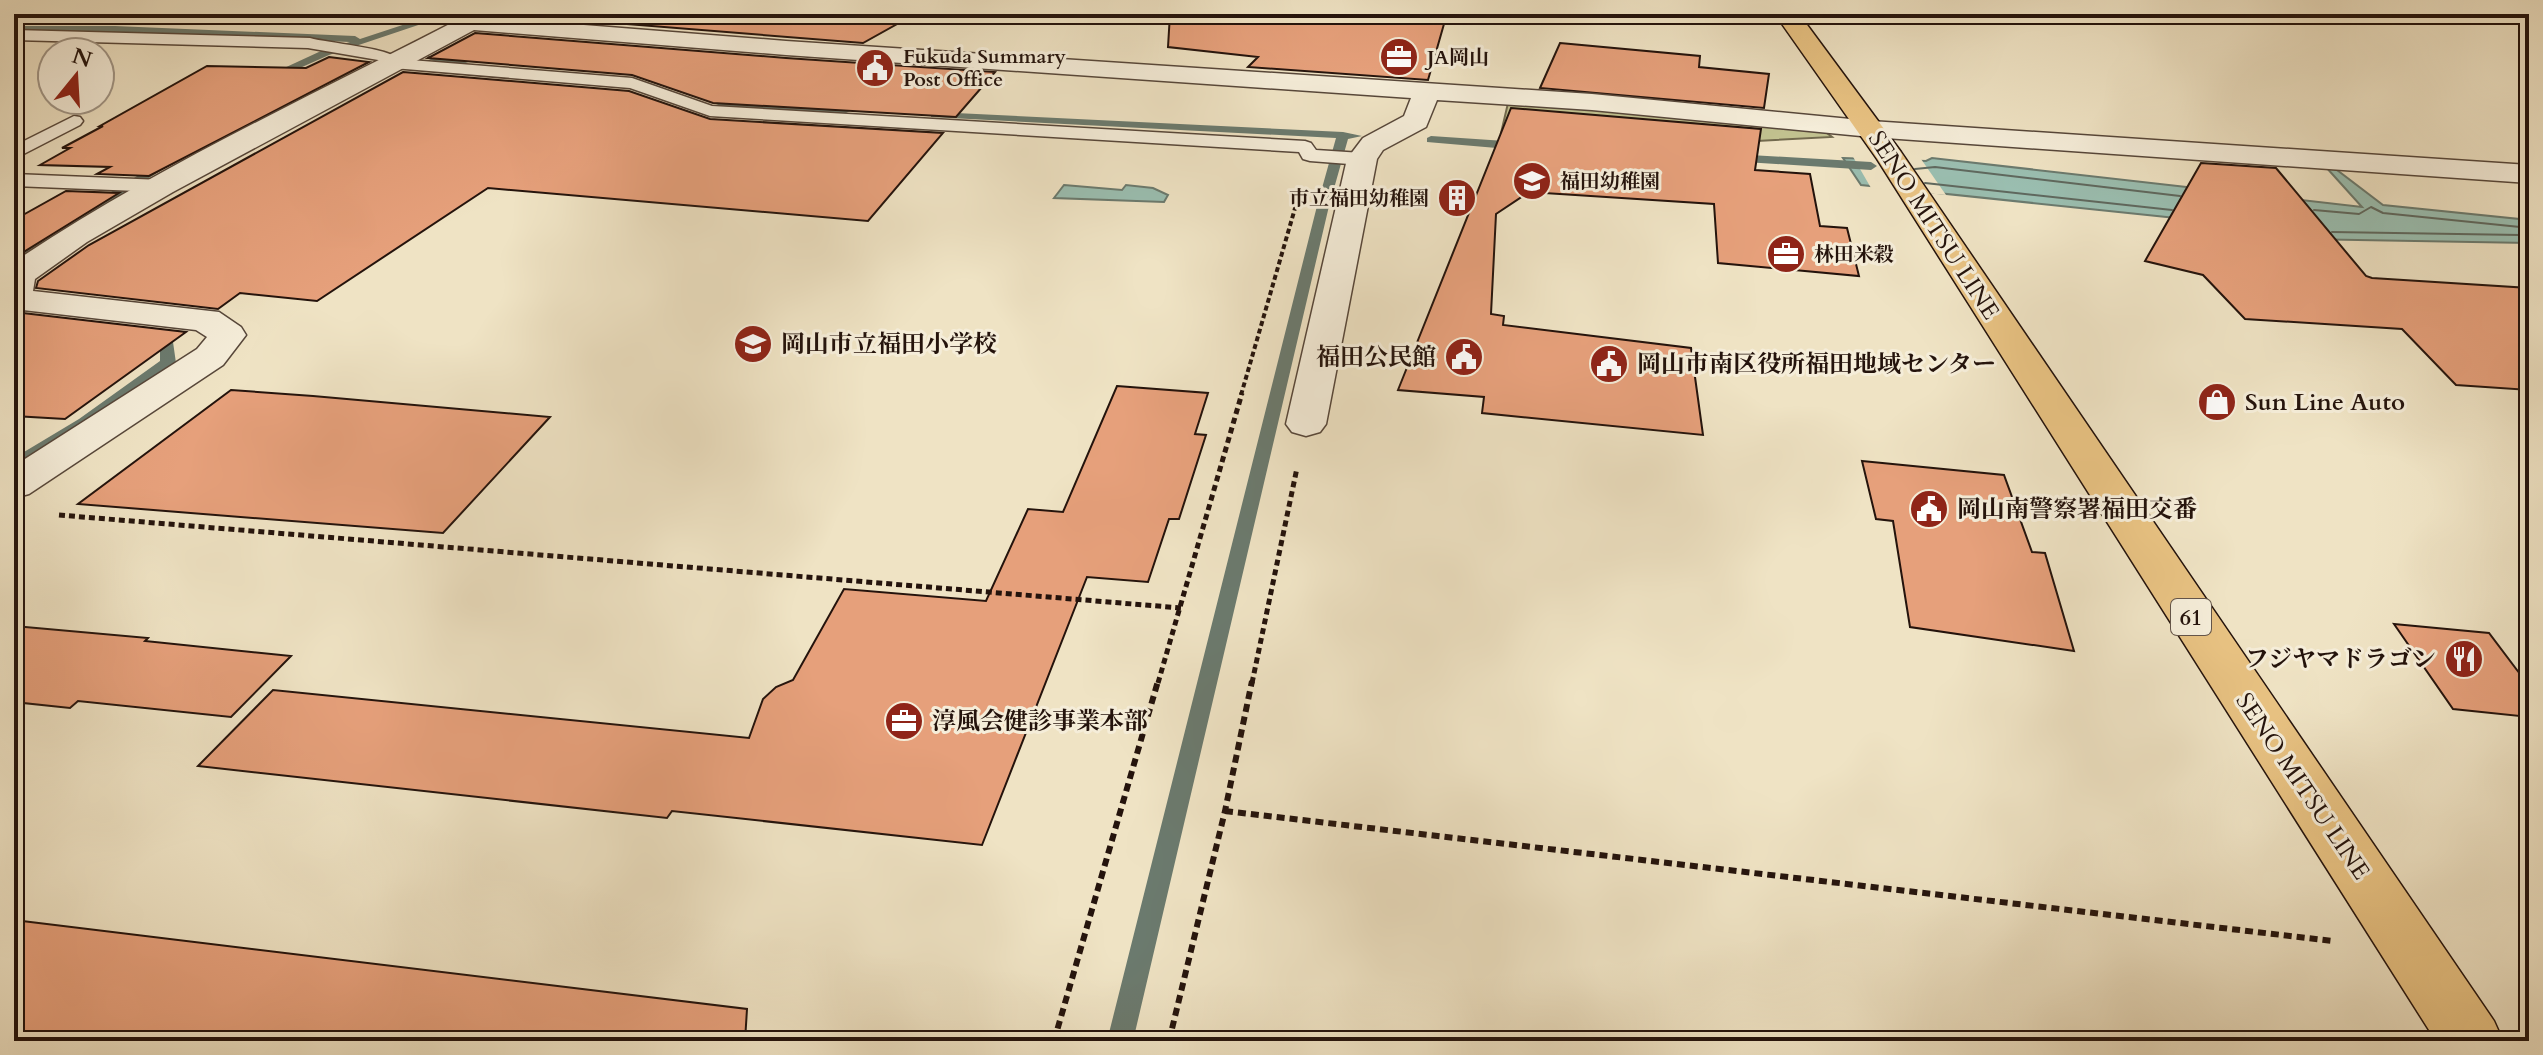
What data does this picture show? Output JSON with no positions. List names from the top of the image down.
{
  "streets": {
    "main road": ["SENO MITSU LINE", "61"]
  },
  "places": {
    "office": ["JA岡山", "林田米穀", "淳風会健診事業本部"],
    "public building": [
      "Fukuda Summary Post Office",
      "福田公民館",
      "岡山市南区役所福田地域センター",
      "岡山南警察署福田交番"
    ],
    "school or university": ["福田幼稚園", "岡山市立福田小学校"],
    "building": ["市立福田幼稚園"],
    "shop": ["Sun Line Auto"],
    "restaurant": ["フジヤマドラゴン"]
  },
  "north": "top"
}
